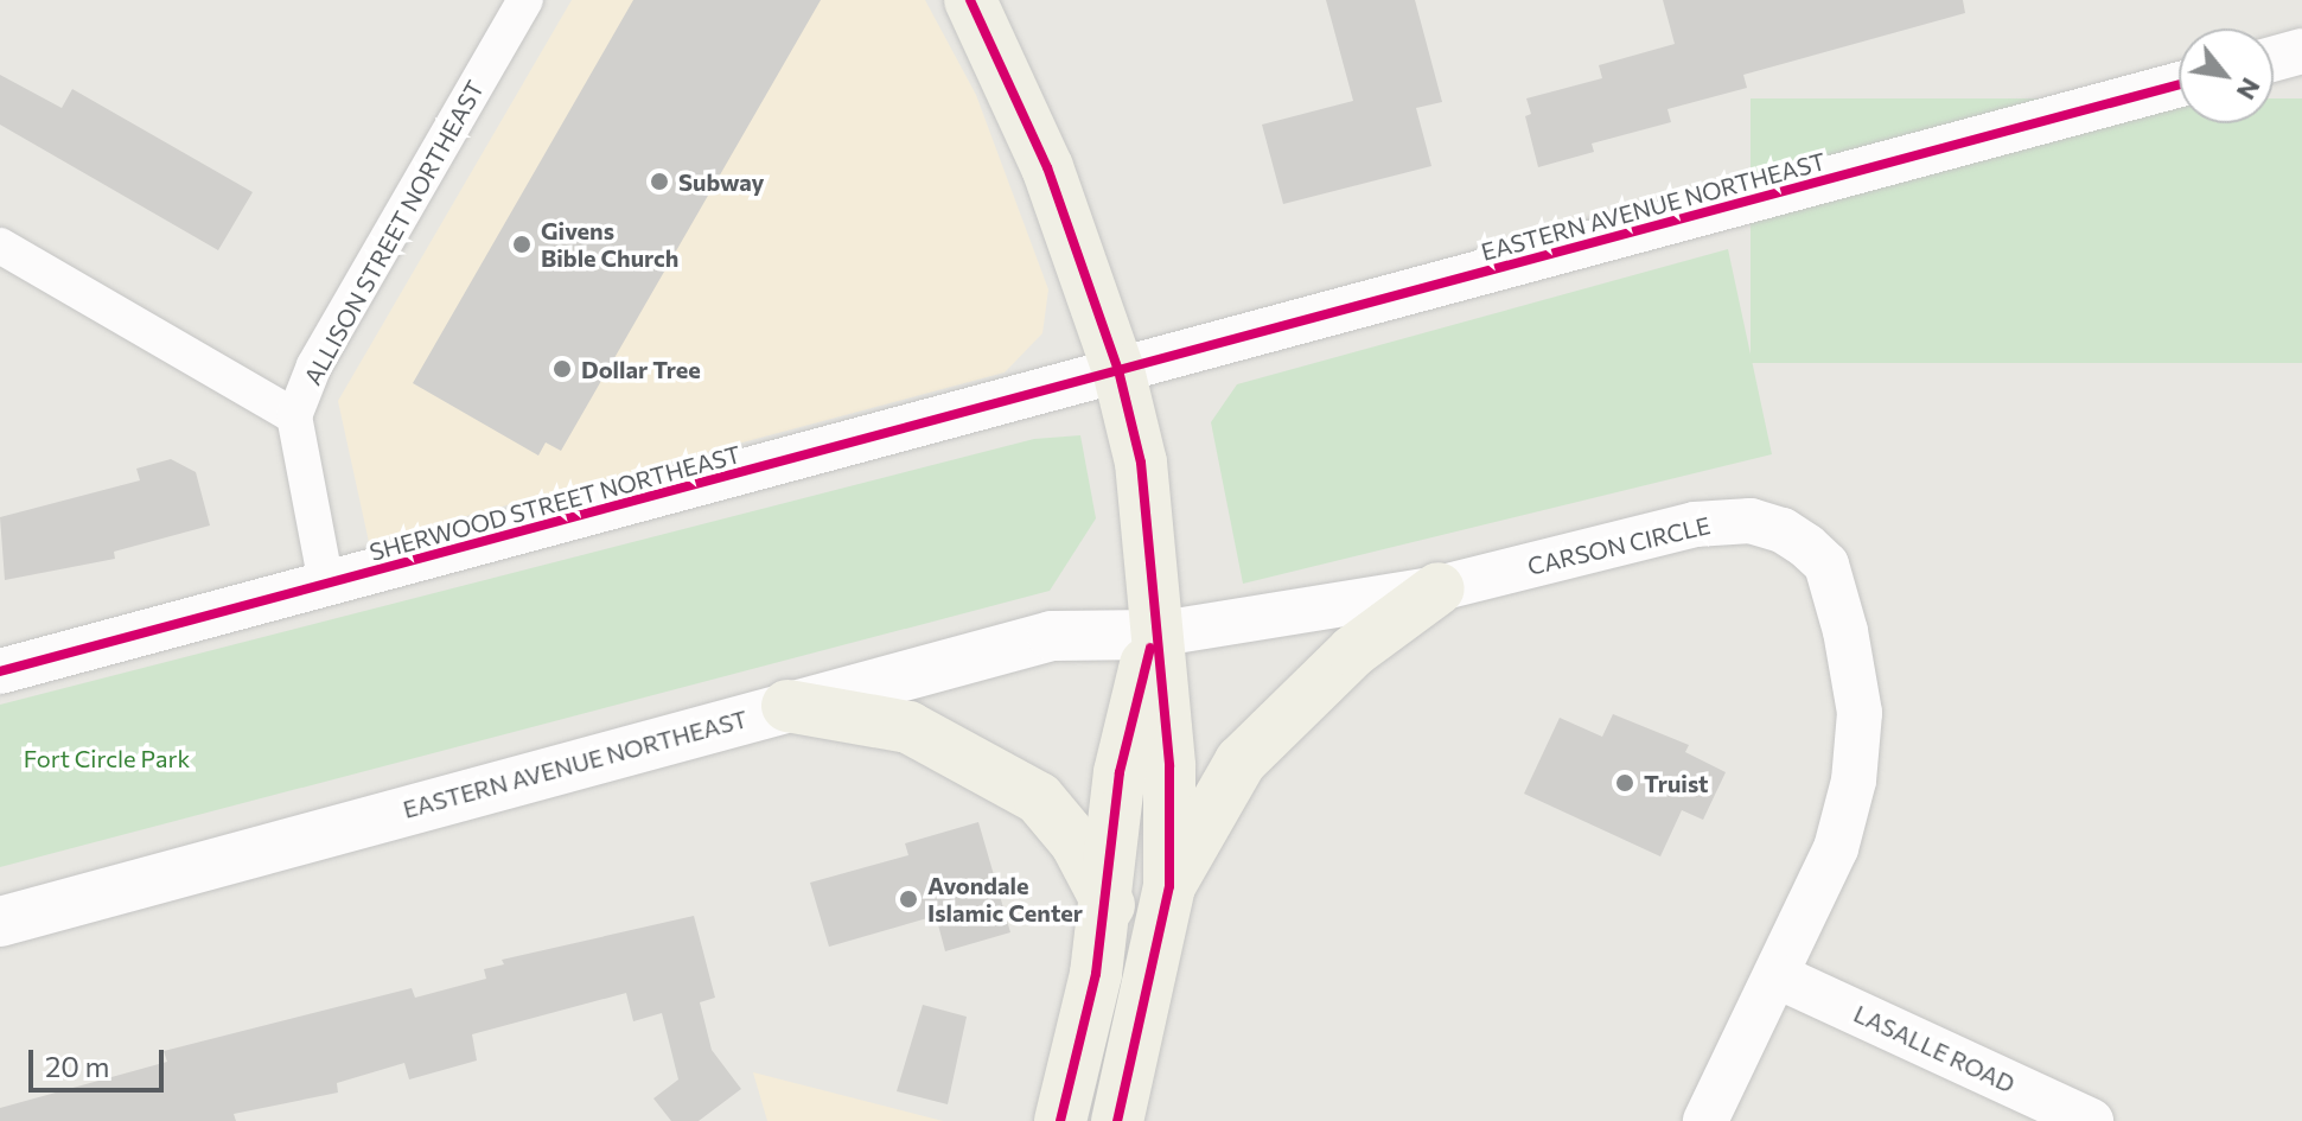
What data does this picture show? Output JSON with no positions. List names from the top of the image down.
{
  "streets": {
    "main road": ["EASTERN AVENUE NORTHEAST"],
    "street": [
      "ALLISON STREET NORTHEAST",
      "SHERWOOD STREET NORTHEAST",
      "CARSON CIRCLE",
      "LASALLE ROAD"
    ]
  },
  "crossings": [
    ["EASTERN AVENUE NORTHEAST", "SHERWOOD STREET NORTHEAST"],
    ["EASTERN AVENUE NORTHEAST", "CARSON CIRCLE"],
    ["CARSON CIRCLE", "LASALLE ROAD"]
  ],
  "parks": ["Fort Circle Park"],
  "places": [
    "Subway",
    "Givens Bible Church",
    "Dollar Tree",
    "Truist",
    "Avondale Islamic Center"
  ],
  "scale_bar": "20 m",
  "north": "bottom right"
}
